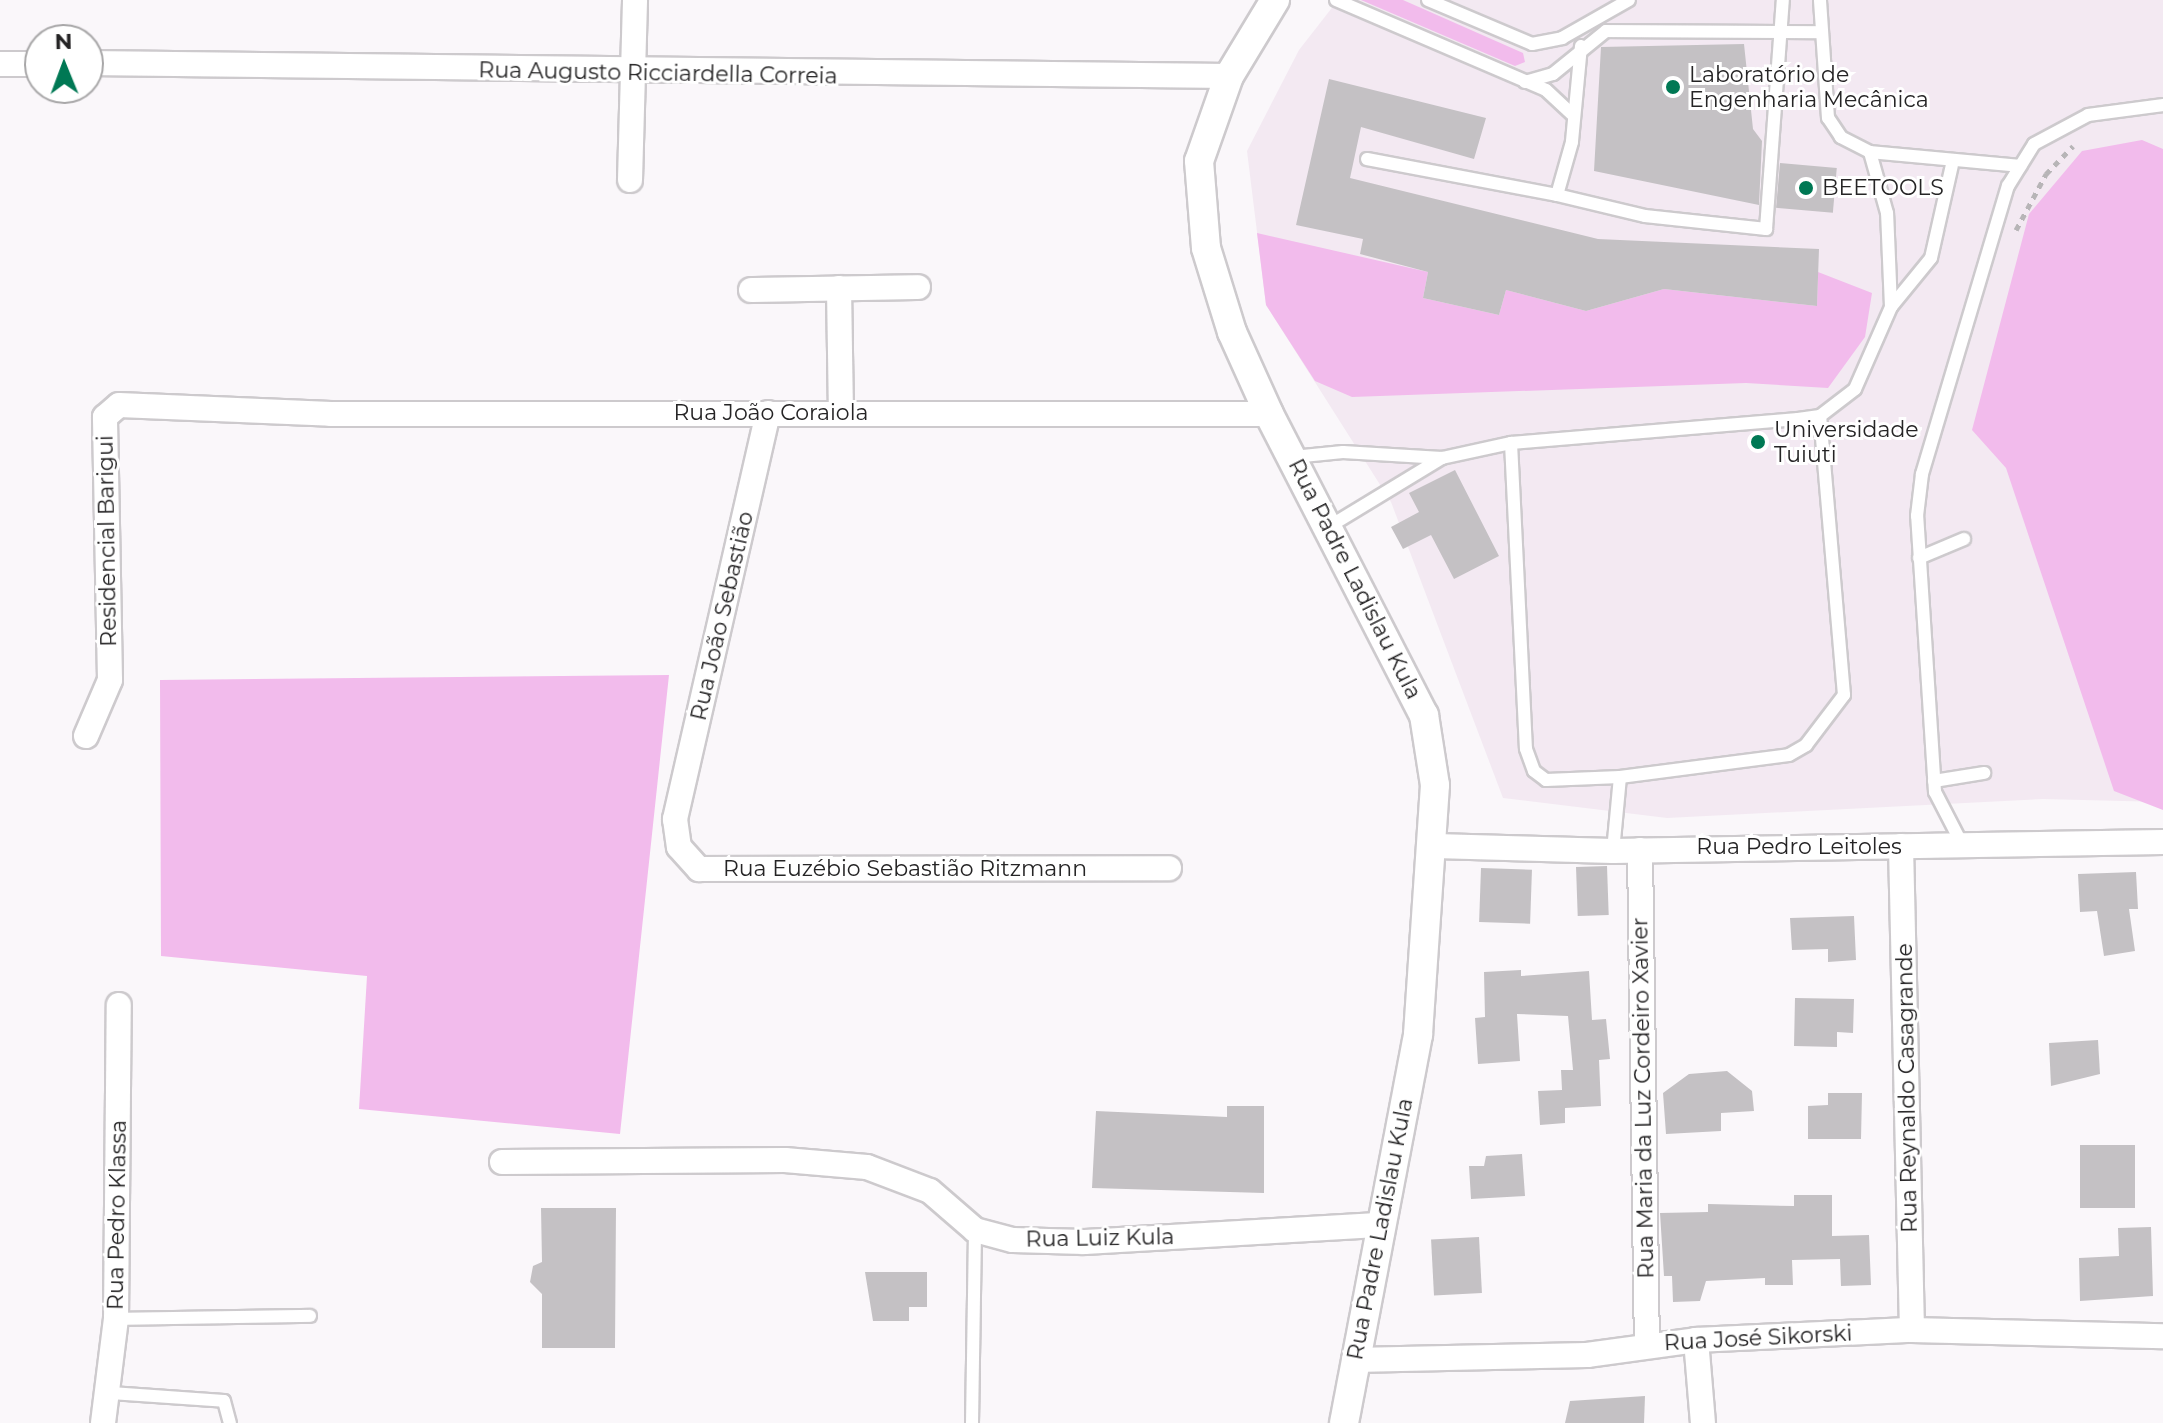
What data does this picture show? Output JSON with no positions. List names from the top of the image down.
{
  "streets": {
    "street": [
      "Rua Augusto Ricciardella Correia",
      "Rua João Coraiola",
      "Residencial Barigui",
      "Rua Padre Ladislau Kula",
      "Rua João Sebastião",
      "Rua Pedro Leitoles",
      "Rua Euzébio Sebastião Ritzmann",
      "Rua Reynaldo Casagrande",
      "Rua Maria da Luz Cordeiro Xavier",
      "Rua Pedro Klassa",
      "Rua Luiz Kula",
      "Rua José Sikorski"
    ]
  },
  "crossings": [
    ["Rua Augusto Ricciardella Correia", "Rua Padre Ladislau Kula"],
    ["Rua João Coraiola", "Residencial Barigui"],
    ["Rua João Coraiola", "Rua Padre Ladislau Kula"],
    ["Rua João Coraiola", "Rua João Sebastião"],
    ["Rua Padre Ladislau Kula", "Rua Pedro Leitoles"],
    ["Rua Padre Ladislau Kula", "Rua Luiz Kula"],
    ["Rua Padre Ladislau Kula", "Rua José Sikorski"],
    ["Rua João Sebastião", "Rua Euzébio Sebastião Ritzmann"],
    ["Rua Pedro Leitoles", "Rua Reynaldo Casagrande"],
    ["Rua Pedro Leitoles", "Rua Maria da Luz Cordeiro Xavier"],
    ["Rua Reynaldo Casagrande", "Rua José Sikorski"],
    ["Rua Maria da Luz Cordeiro Xavier", "Rua José Sikorski"]
  ],
  "places": ["Laboratório de Engenharia Mecânica", "BEETOOLS", "Universidade Tuiuti"],
  "north": "top"
}
